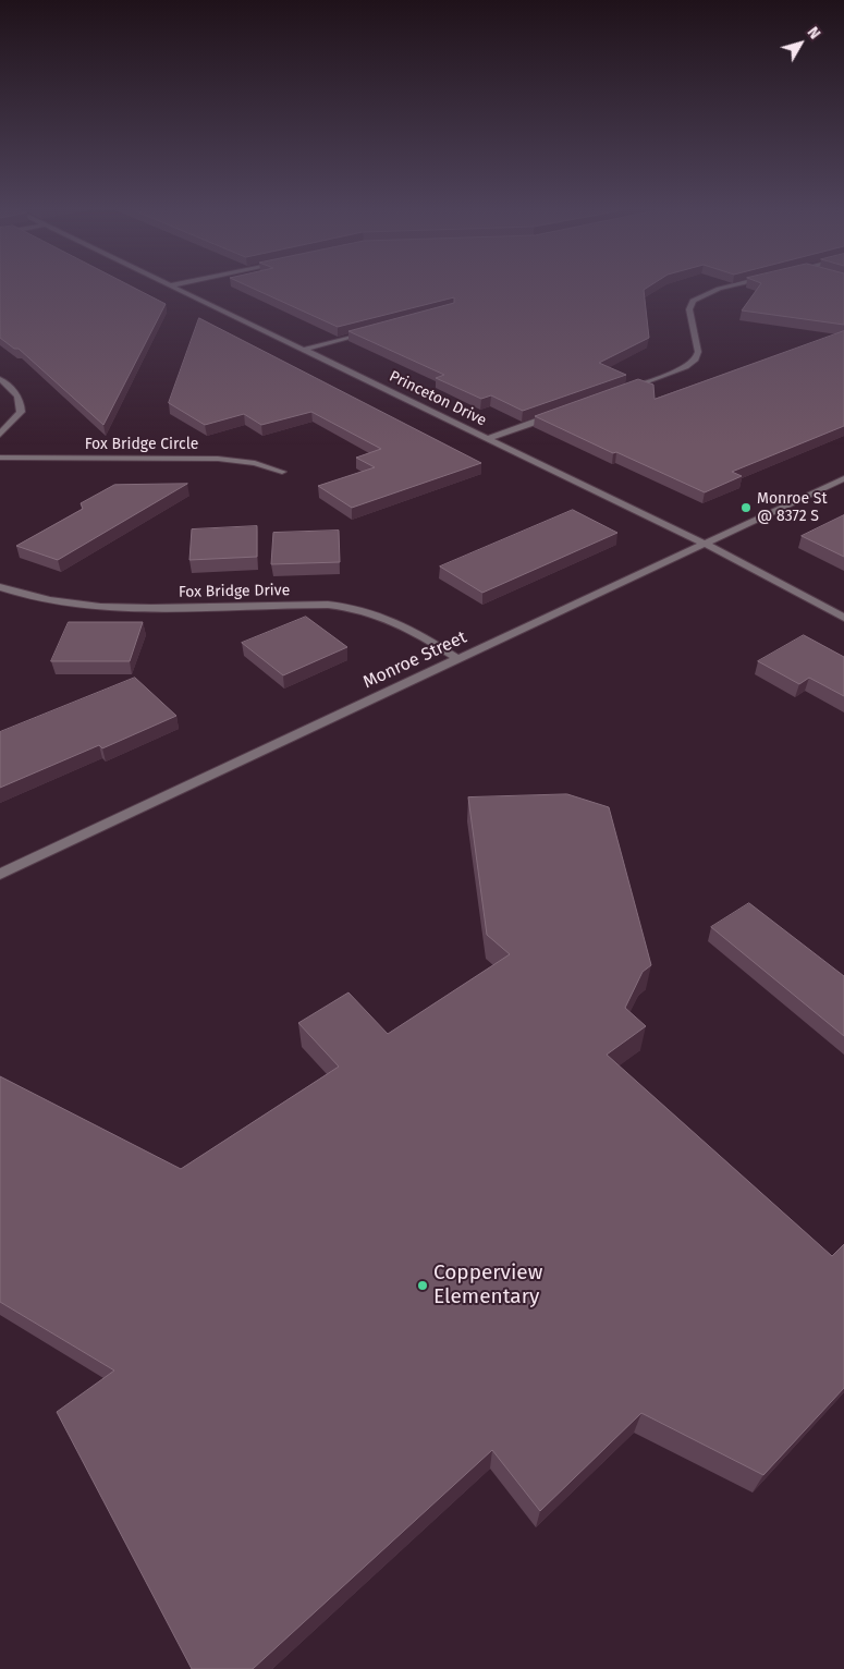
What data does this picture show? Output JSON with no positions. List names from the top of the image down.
{
  "streets": {
    "street": [
      "Princeton Drive",
      "Fox Bridge Circle",
      "Fox Bridge Drive",
      "Monroe Street"
    ]
  },
  "crossings": [
    ["Princeton Drive", "Monroe Street"],
    ["Fox Bridge Drive", "Monroe Street"]
  ],
  "places": ["Monroe St @ 8372 S", "Copperview Elementary"],
  "north": "top right"
}
